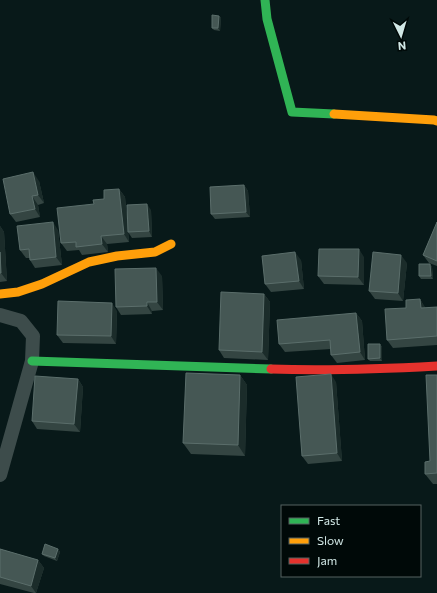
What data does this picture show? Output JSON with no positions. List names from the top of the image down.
{
  "legend": ["Fast", "Slow", "Jam"],
  "north": "bottom"
}
